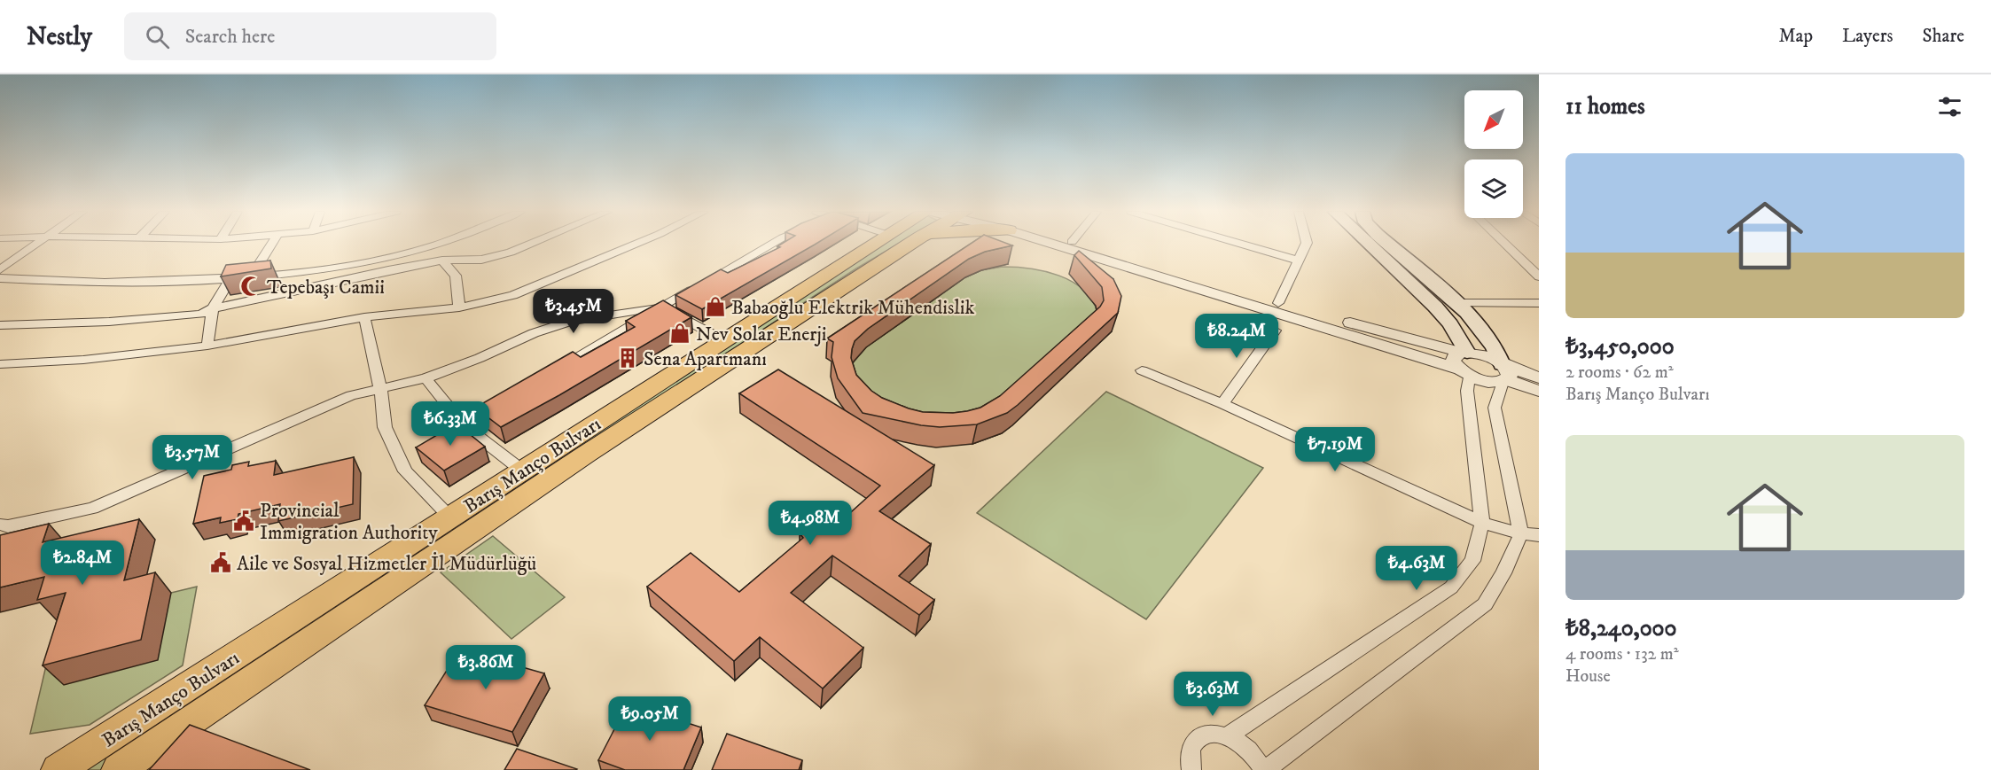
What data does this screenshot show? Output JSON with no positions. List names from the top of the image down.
{
  "streets": {
    "highway": ["Barış Manço Bulvarı"]
  },
  "places": {
    "mosque": ["Tepebaşı Camii"],
    "shop": ["Babaoğlu Elektrik Mühendislik", "Nev Solar Enerji"],
    "building": ["Sena Apartmanı"],
    "public building": ["Provincial Immigration Authority", "Aile ve Sosyal Hizmetler İl Müdürlüğü"]
  },
  "north": "bottom left",
  "page": {
    "header": "Nestly",
    "search": "Search here",
    "nav": ["Map", "Layers", "Share"],
    "heading": "11 homes",
    "list": [
      {
        "name": "₺3,450,000",
        "note": "2 rooms · 62 m² · Barış Manço Bulvarı"
      },
      {
        "name": "₺8,240,000",
        "note": "4 rooms · 132 m² · House"
      }
    ],
    "price": [
      "₺3.45M",
      "₺8.24M",
      "₺6.33M",
      "₺7.19M",
      "₺3.57M",
      "₺4.98M",
      "₺2.84M",
      "₺4.63M",
      "₺3.86M",
      "₺3.63M",
      "₺9.05M"
    ]
  }
}
